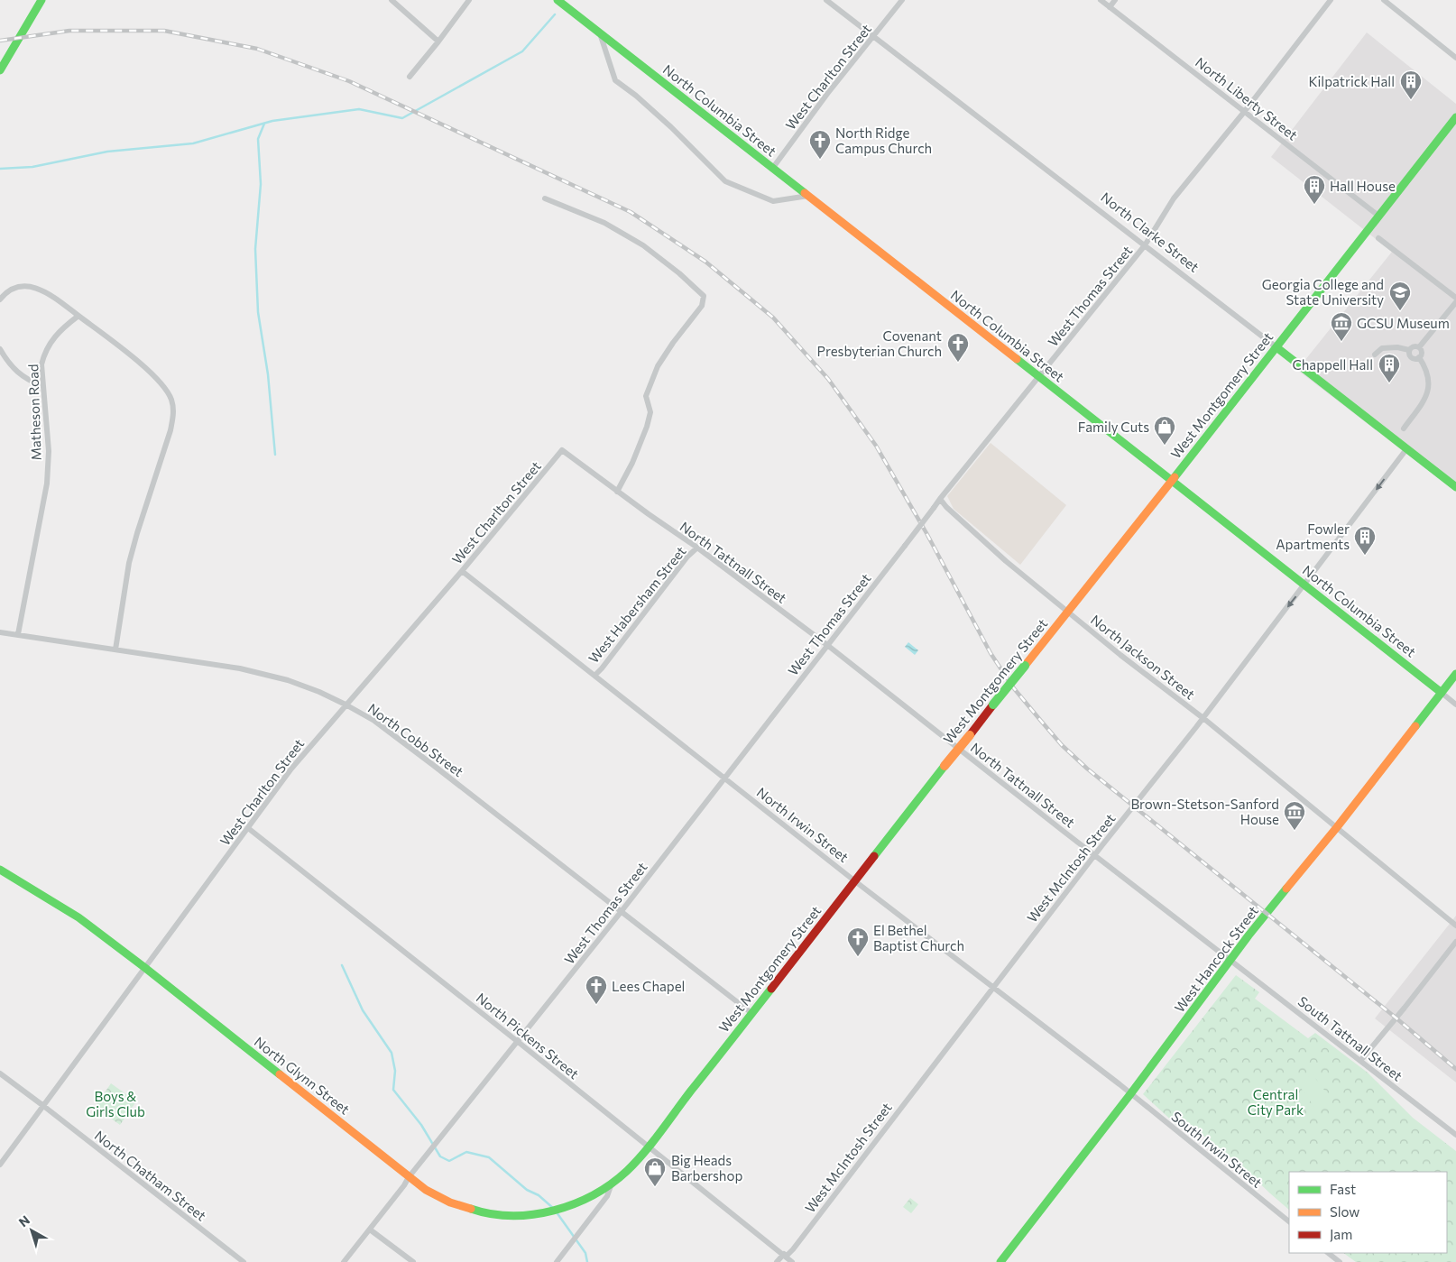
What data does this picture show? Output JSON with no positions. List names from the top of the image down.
{
  "streets": {
    "main road": [
      "North Columbia Street",
      "North Clarke Street",
      "West Montgomery Street",
      "West Hancock Street",
      "North Glynn Street"
    ],
    "street": [
      "West Charlton Street",
      "North Liberty Street",
      "West Thomas Street",
      "Matheson Road",
      "North Tattnall Street",
      "West Habersham Street",
      "North Jackson Street",
      "North Cobb Street",
      "North Irwin Street",
      "West McIntosh Street",
      "North Pickens Street",
      "South Tattnall Street",
      "South Irwin Street",
      "North Chatham Street"
    ]
  },
  "crossings": [
    ["West Charlton Street", "North Columbia Street"],
    ["West Charlton Street", "North Clarke Street"],
    ["West Charlton Street", "North Tattnall Street"],
    ["West Charlton Street", "North Cobb Street"],
    ["West Charlton Street", "North Irwin Street"],
    ["West Charlton Street", "North Pickens Street"],
    ["West Charlton Street", "North Glynn Street"],
    ["West Charlton Street", "North Chatham Street"],
    ["North Liberty Street", "West Thomas Street"],
    ["North Liberty Street", "West Montgomery Street"],
    ["North Columbia Street", "West Thomas Street"],
    ["North Columbia Street", "West Montgomery Street"],
    ["North Columbia Street", "West McIntosh Street"],
    ["North Columbia Street", "West Hancock Street"],
    ["North Clarke Street", "West Thomas Street"],
    ["North Clarke Street", "West Montgomery Street"],
    ["North Clarke Street", "West McIntosh Street"],
    ["West Thomas Street", "North Tattnall Street"],
    ["West Thomas Street", "North Jackson Street"],
    ["West Thomas Street", "North Cobb Street"],
    ["West Thomas Street", "North Irwin Street"],
    ["West Thomas Street", "North Pickens Street"],
    ["West Thomas Street", "North Glynn Street"],
    ["West Montgomery Street", "North Jackson Street"],
    ["West Montgomery Street", "North Cobb Street"],
    ["West Montgomery Street", "North Irwin Street"],
    ["West Montgomery Street", "North Pickens Street"],
    ["West Montgomery Street", "North Glynn Street"],
    ["Matheson Road", "North Cobb Street"],
    ["North Tattnall Street", "West Habersham Street"],
    ["North Tattnall Street", "West McIntosh Street"],
    ["North Tattnall Street", "West Hancock Street"],
    ["North Tattnall Street", "South Tattnall Street"],
    ["West Habersham Street", "North Irwin Street"],
    ["North Jackson Street", "West McIntosh Street"],
    ["North Jackson Street", "West Hancock Street"],
    ["North Irwin Street", "West McIntosh Street"],
    ["North Irwin Street", "West Hancock Street"],
    ["North Irwin Street", "South Irwin Street"],
    ["West McIntosh Street", "North Pickens Street"],
    ["West Hancock Street", "South Tattnall Street"],
    ["West Hancock Street", "South Irwin Street"]
  ],
  "parks": ["Central City Park", "Boys & Girls Club"],
  "places": {
    "building": [
      "Kilpatrick Hall",
      "Hall House",
      "Chappell Hall",
      "Fowler Apartments"
    ],
    "church": [
      "North Ridge Campus Church",
      "Covenant Presbyterian Church",
      "El Bethel Baptist Church",
      "Lees Chapel"
    ],
    "school or university": ["Georgia College and State University"],
    "museum": ["GCSU Museum", "Brown-Stetson-Sanford House"],
    "shop": ["Family Cuts", "Big Heads Barbershop"]
  },
  "legend": ["Fast", "Slow", "Jam"],
  "north": "top left"
}
